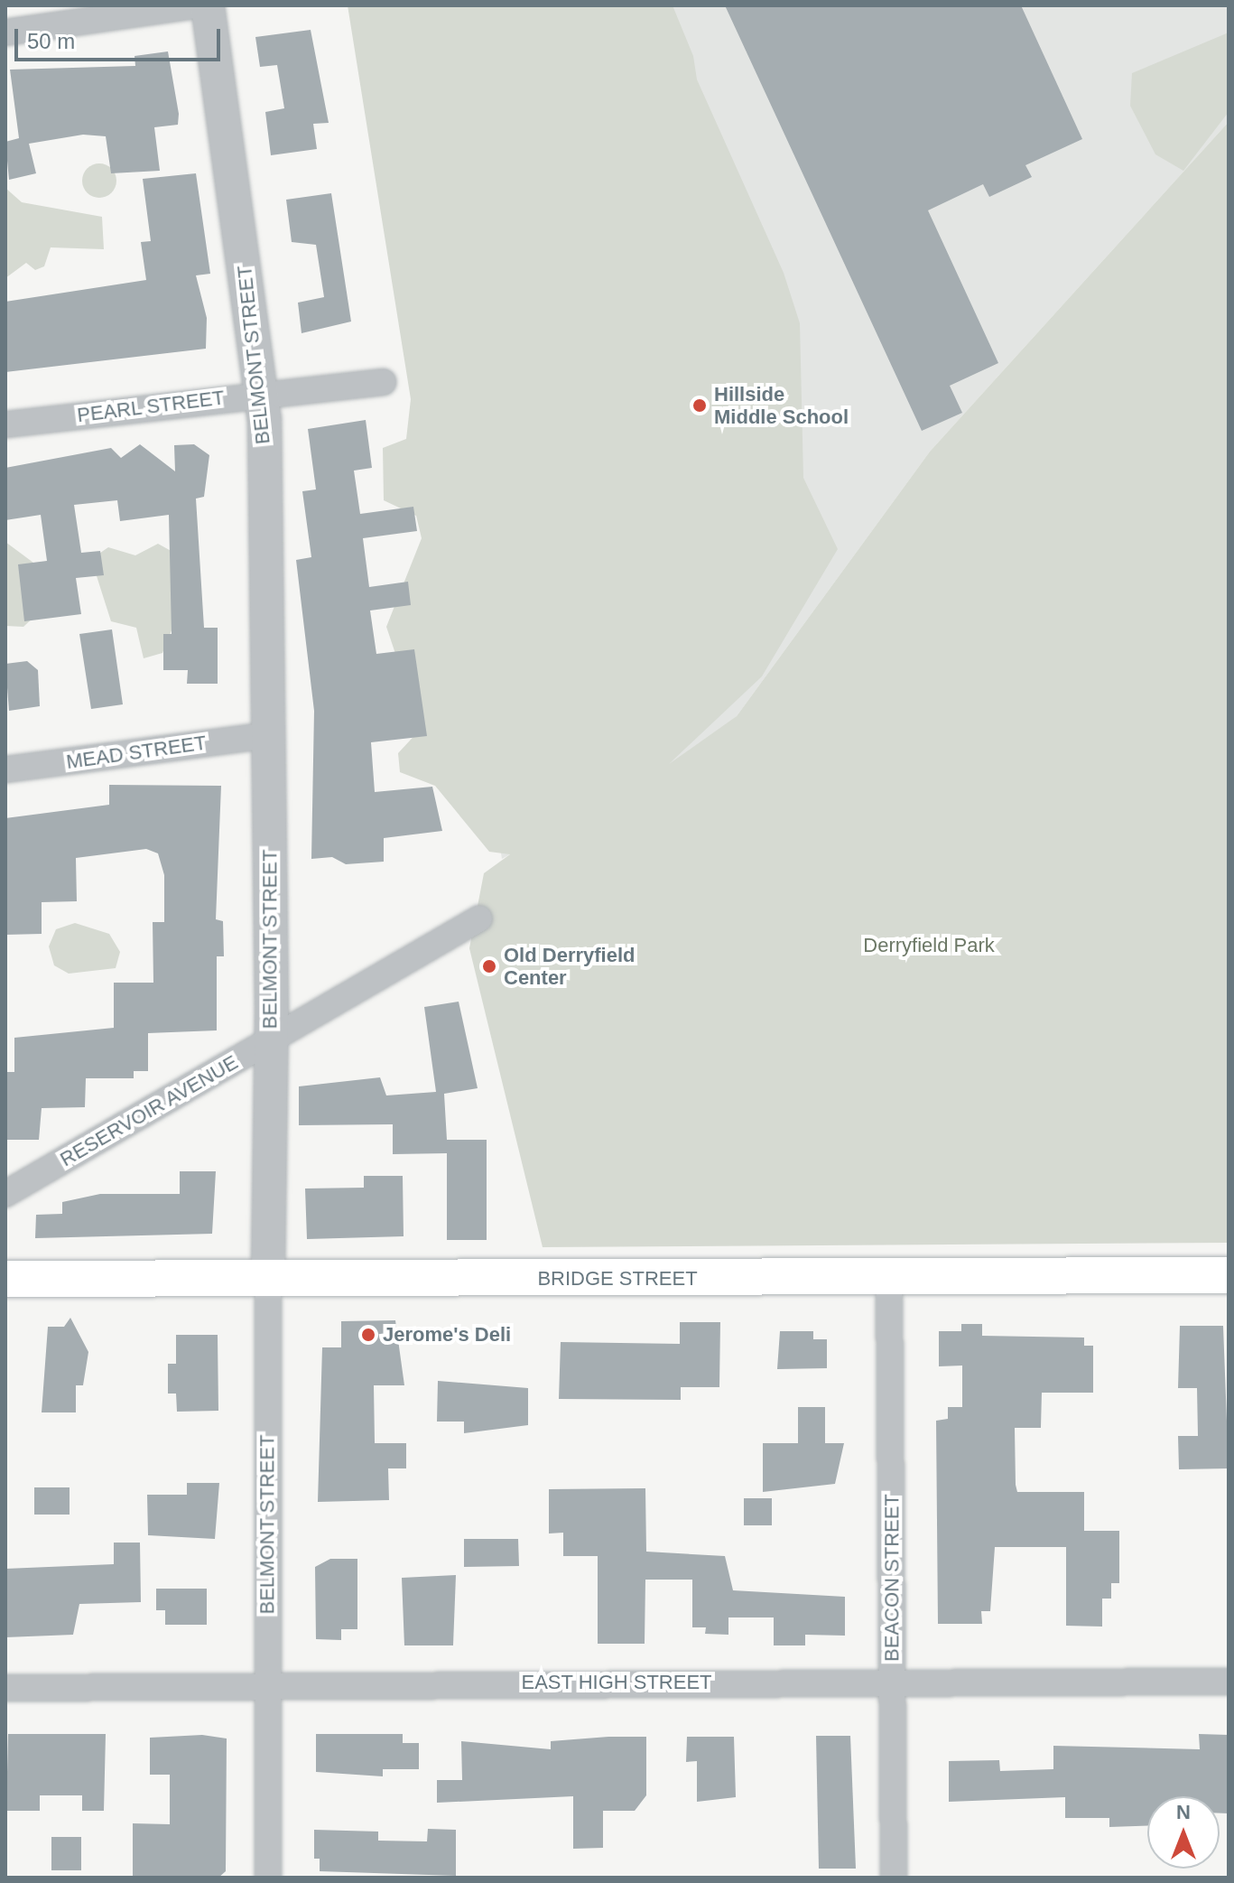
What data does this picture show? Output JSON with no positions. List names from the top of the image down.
{
  "streets": {
    "main road": ["BRIDGE STREET"],
    "street": [
      "BELMONT STREET",
      "PEARL STREET",
      "MEAD STREET",
      "RESERVOIR AVENUE",
      "BEACON STREET",
      "EAST HIGH STREET"
    ]
  },
  "crossings": [
    ["BELMONT STREET", "PEARL STREET"],
    ["BELMONT STREET", "MEAD STREET"],
    ["BELMONT STREET", "RESERVOIR AVENUE"],
    ["BELMONT STREET", "BRIDGE STREET"],
    ["BELMONT STREET", "EAST HIGH STREET"],
    ["BRIDGE STREET", "BEACON STREET"],
    ["BEACON STREET", "EAST HIGH STREET"]
  ],
  "parks": ["Derryfield Park"],
  "places": ["Hillside Middle School", "Old Derryfield Center", "Jerome's Deli"],
  "scale_bar": "50 m",
  "north": "top"
}
